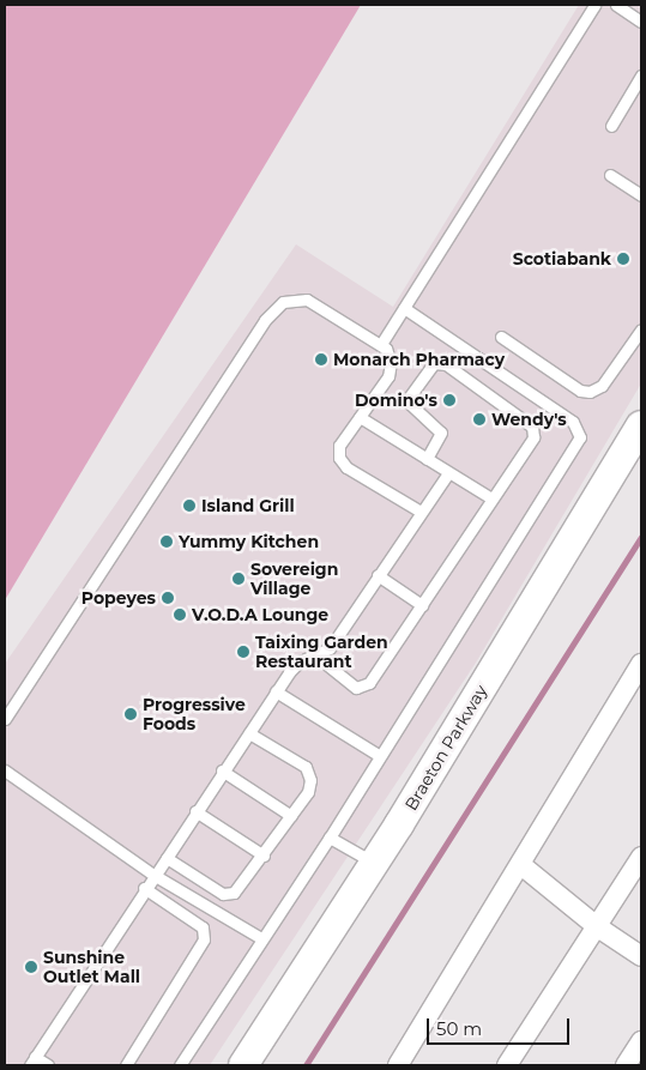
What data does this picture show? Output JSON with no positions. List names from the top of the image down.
{
  "streets": {
    "main road": ["Braeton Parkway"]
  },
  "places": [
    "Scotiabank",
    "Monarch Pharmacy",
    "Domino's",
    "Wendy's",
    "Island Grill",
    "Yummy Kitchen",
    "Sovereign Village",
    "Popeyes",
    "V.O.D.A Lounge",
    "Taixing Garden Restaurant",
    "Progressive Foods",
    "Sunshine Outlet Mall"
  ],
  "scale_bar": "50 m"
}
